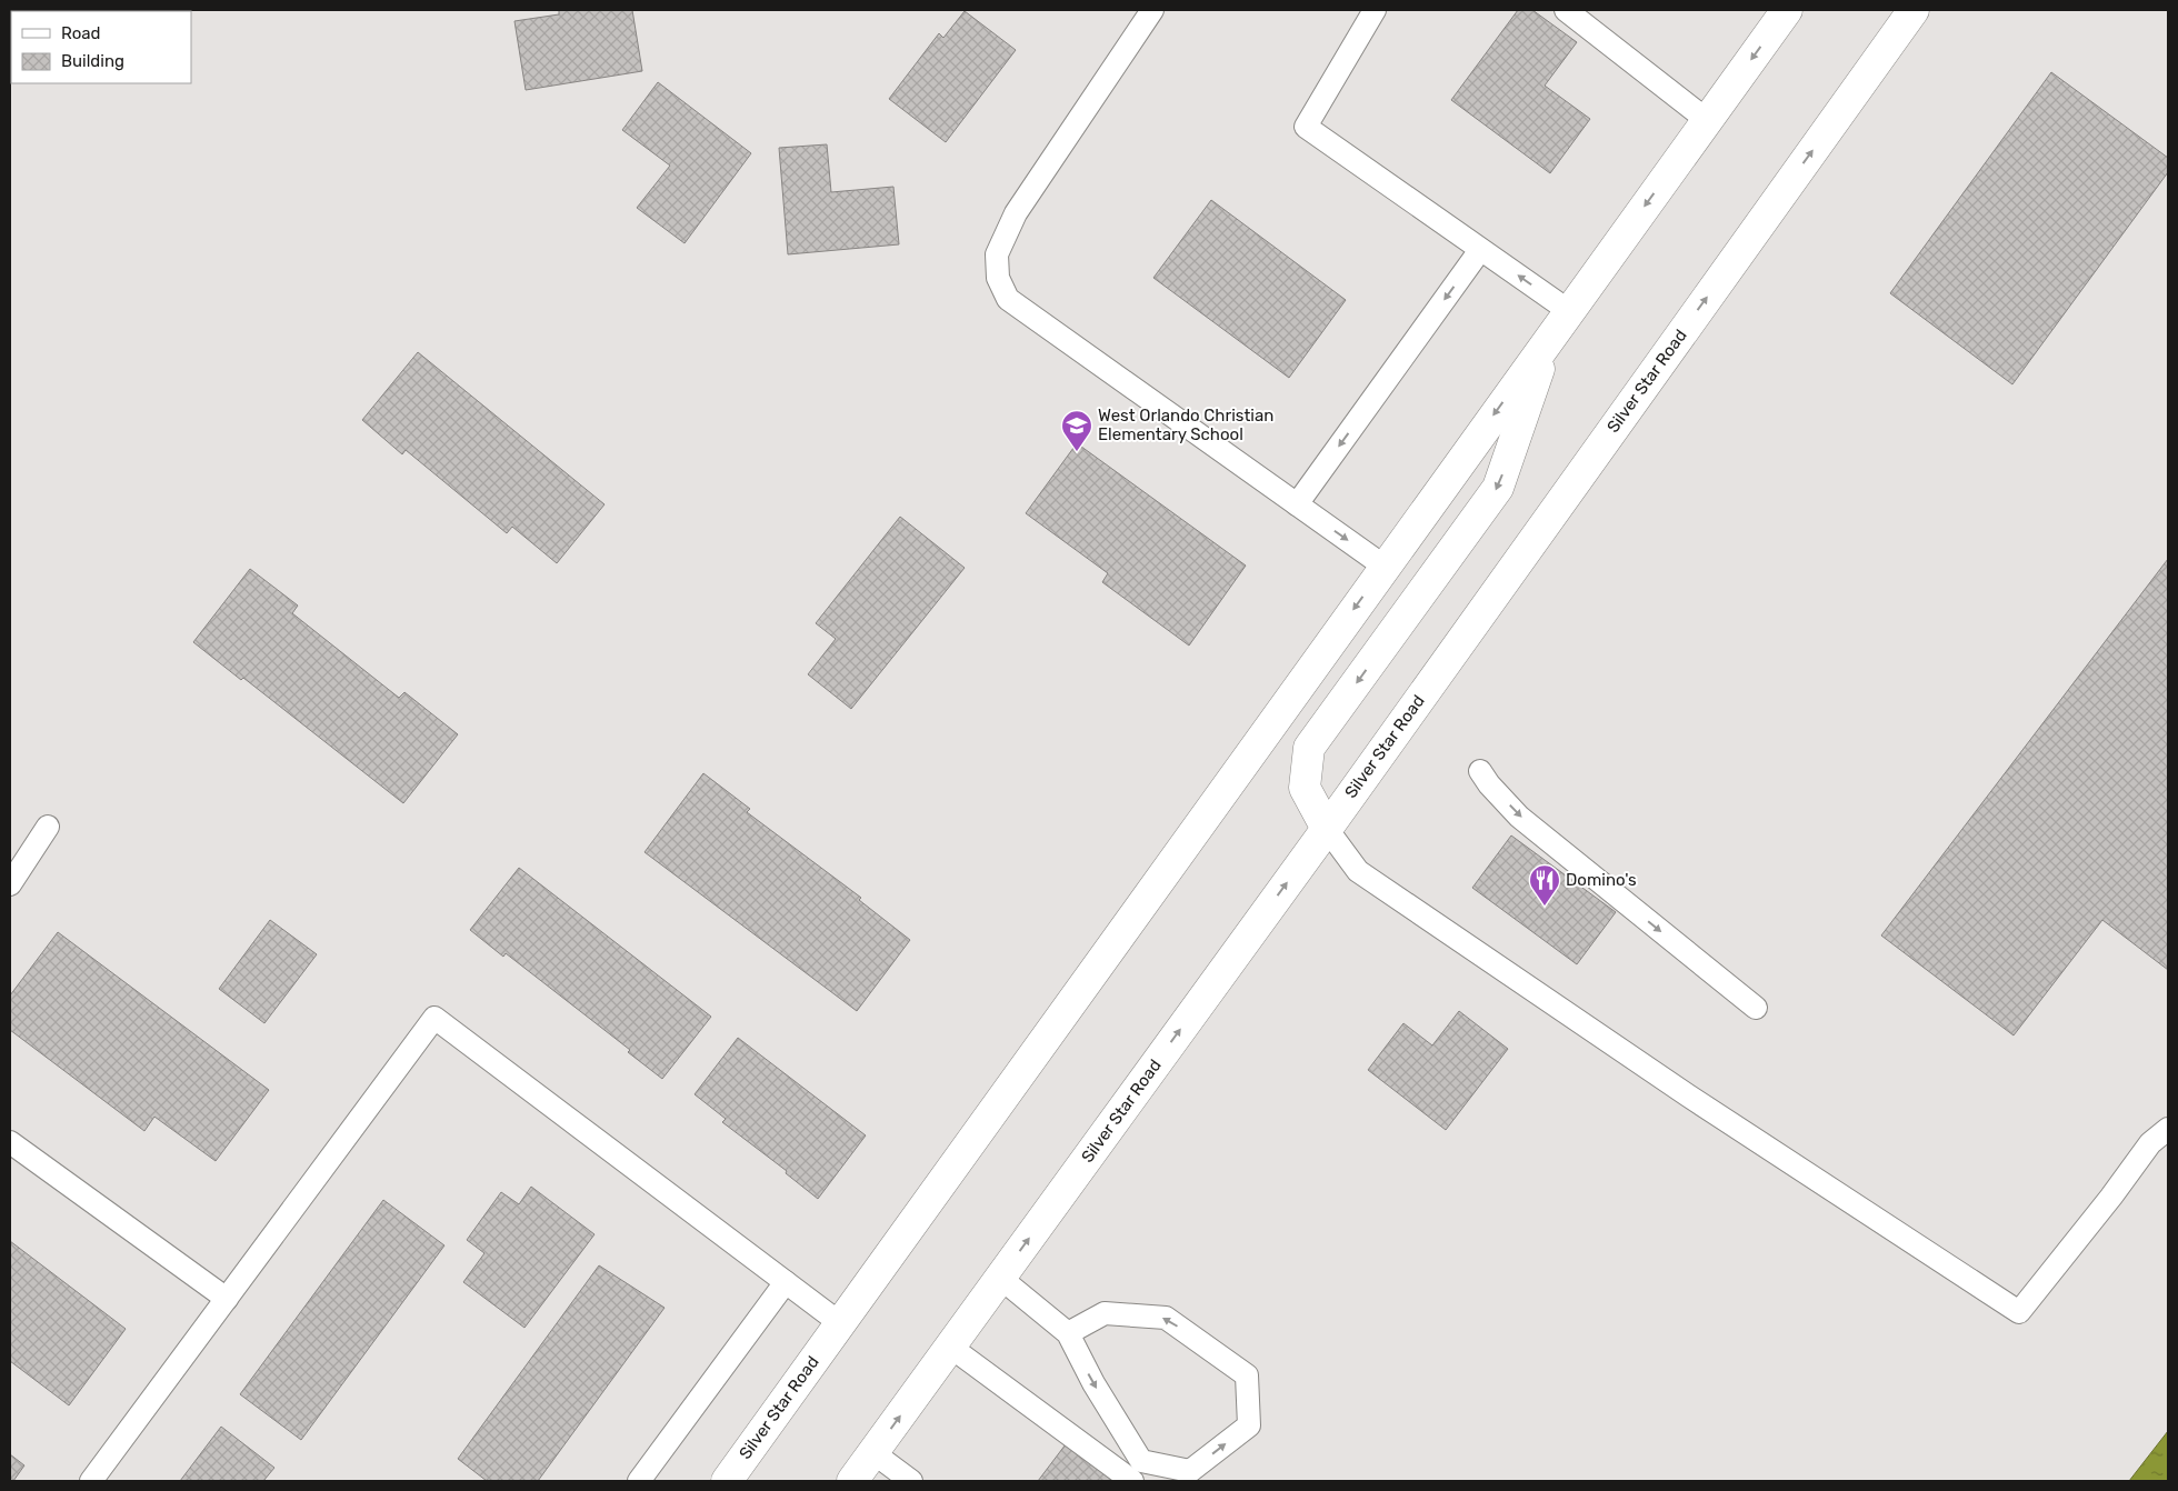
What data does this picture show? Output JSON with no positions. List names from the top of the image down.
{
  "streets": {
    "main road": ["Silver Star Road"]
  },
  "places": {
    "school or university": ["West Orlando Christian Elementary School"],
    "restaurant": ["Domino's"]
  },
  "legend": ["Road", "Building"]
}
